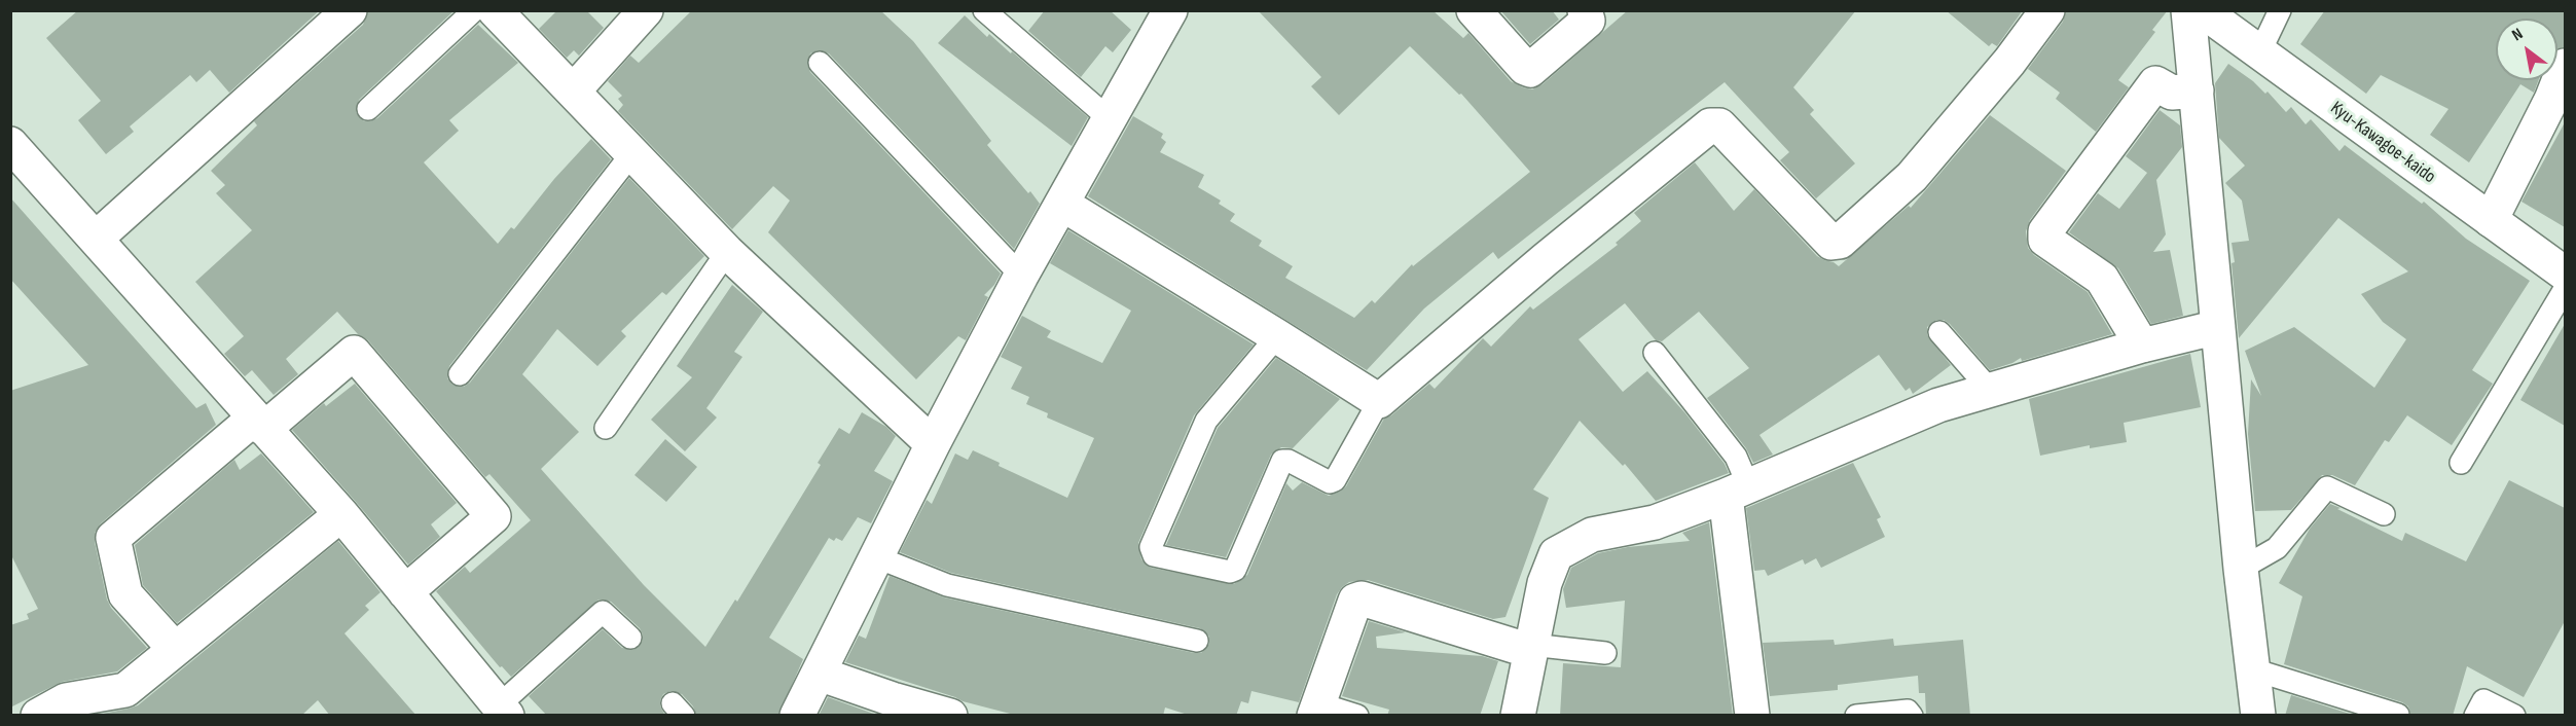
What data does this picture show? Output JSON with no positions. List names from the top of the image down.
{
  "streets": {
    "street": ["Kyu-Kawagoe-kaido"]
  },
  "north": "top left"
}
